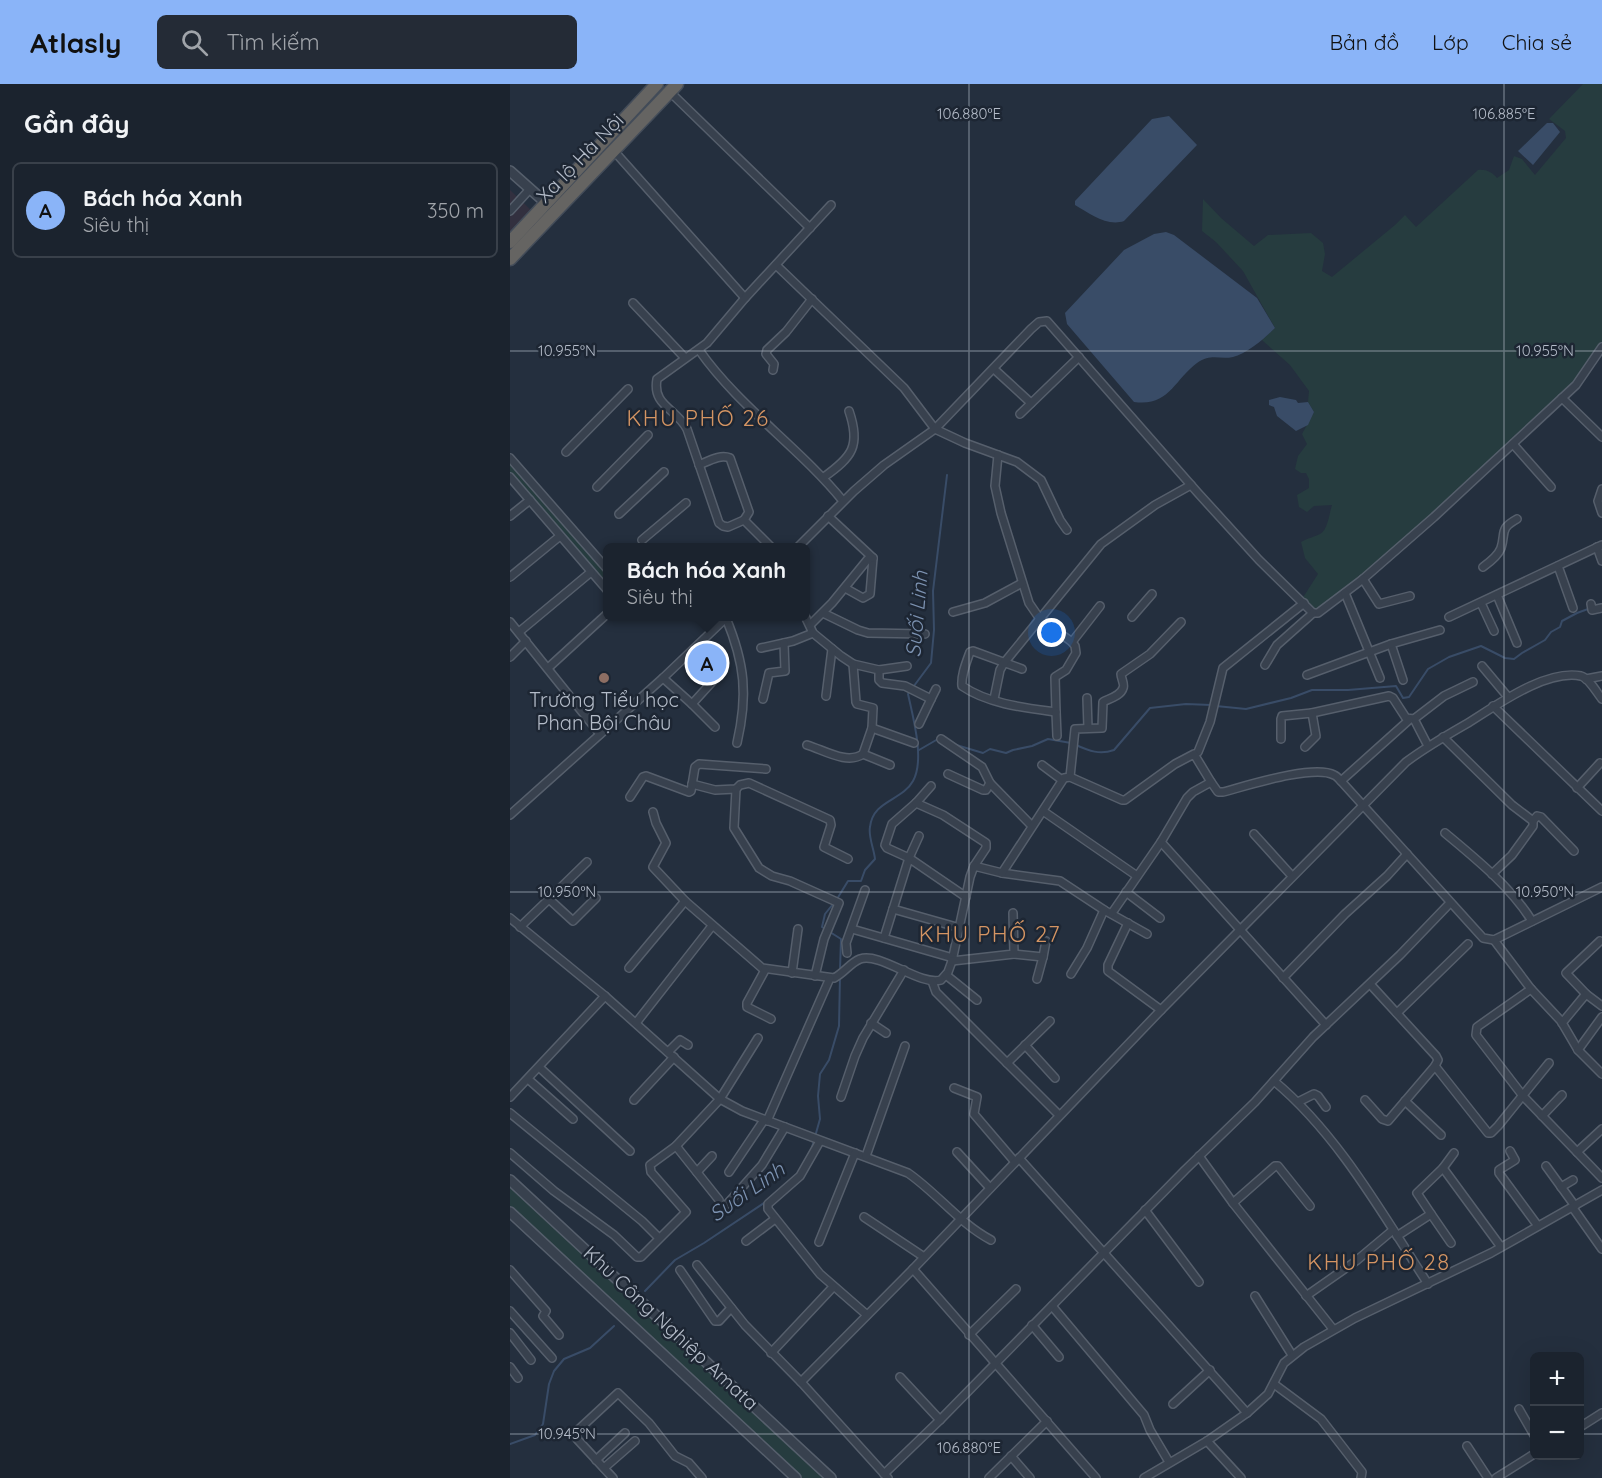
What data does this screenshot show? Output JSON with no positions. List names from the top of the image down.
{
  "streets": {
    "highway": ["Xa lộ Hà Nội"],
    "street": ["Khu Công Nghiệp Amata"]
  },
  "districts": ["KHU PHỐ 26", "KHU PHỐ 27", "KHU PHỐ 28"],
  "water": ["Suối Linh"],
  "places": ["Trường Tiểu học Phan Bội Châu"],
  "page": {
    "header": "Atlasly",
    "search": "Tìm kiếm",
    "nav": ["Bản đồ", "Lớp", "Chia sẻ"],
    "heading": "Gần đây",
    "list": [
      {
        "mark": "A",
        "name": "Bách hóa Xanh",
        "note": "Siêu thị",
        "value": "350 m"
      }
    ],
    "popup": ["Bách hóa Xanh", "Siêu thị"],
    "pins": "A",
    "map_buttons": ["+", "−"]
  },
  "coordinates": [
    "106.880°E",
    "106.885°E",
    "10.955°N",
    "10.950°N",
    "10.945°N"
  ]
}
